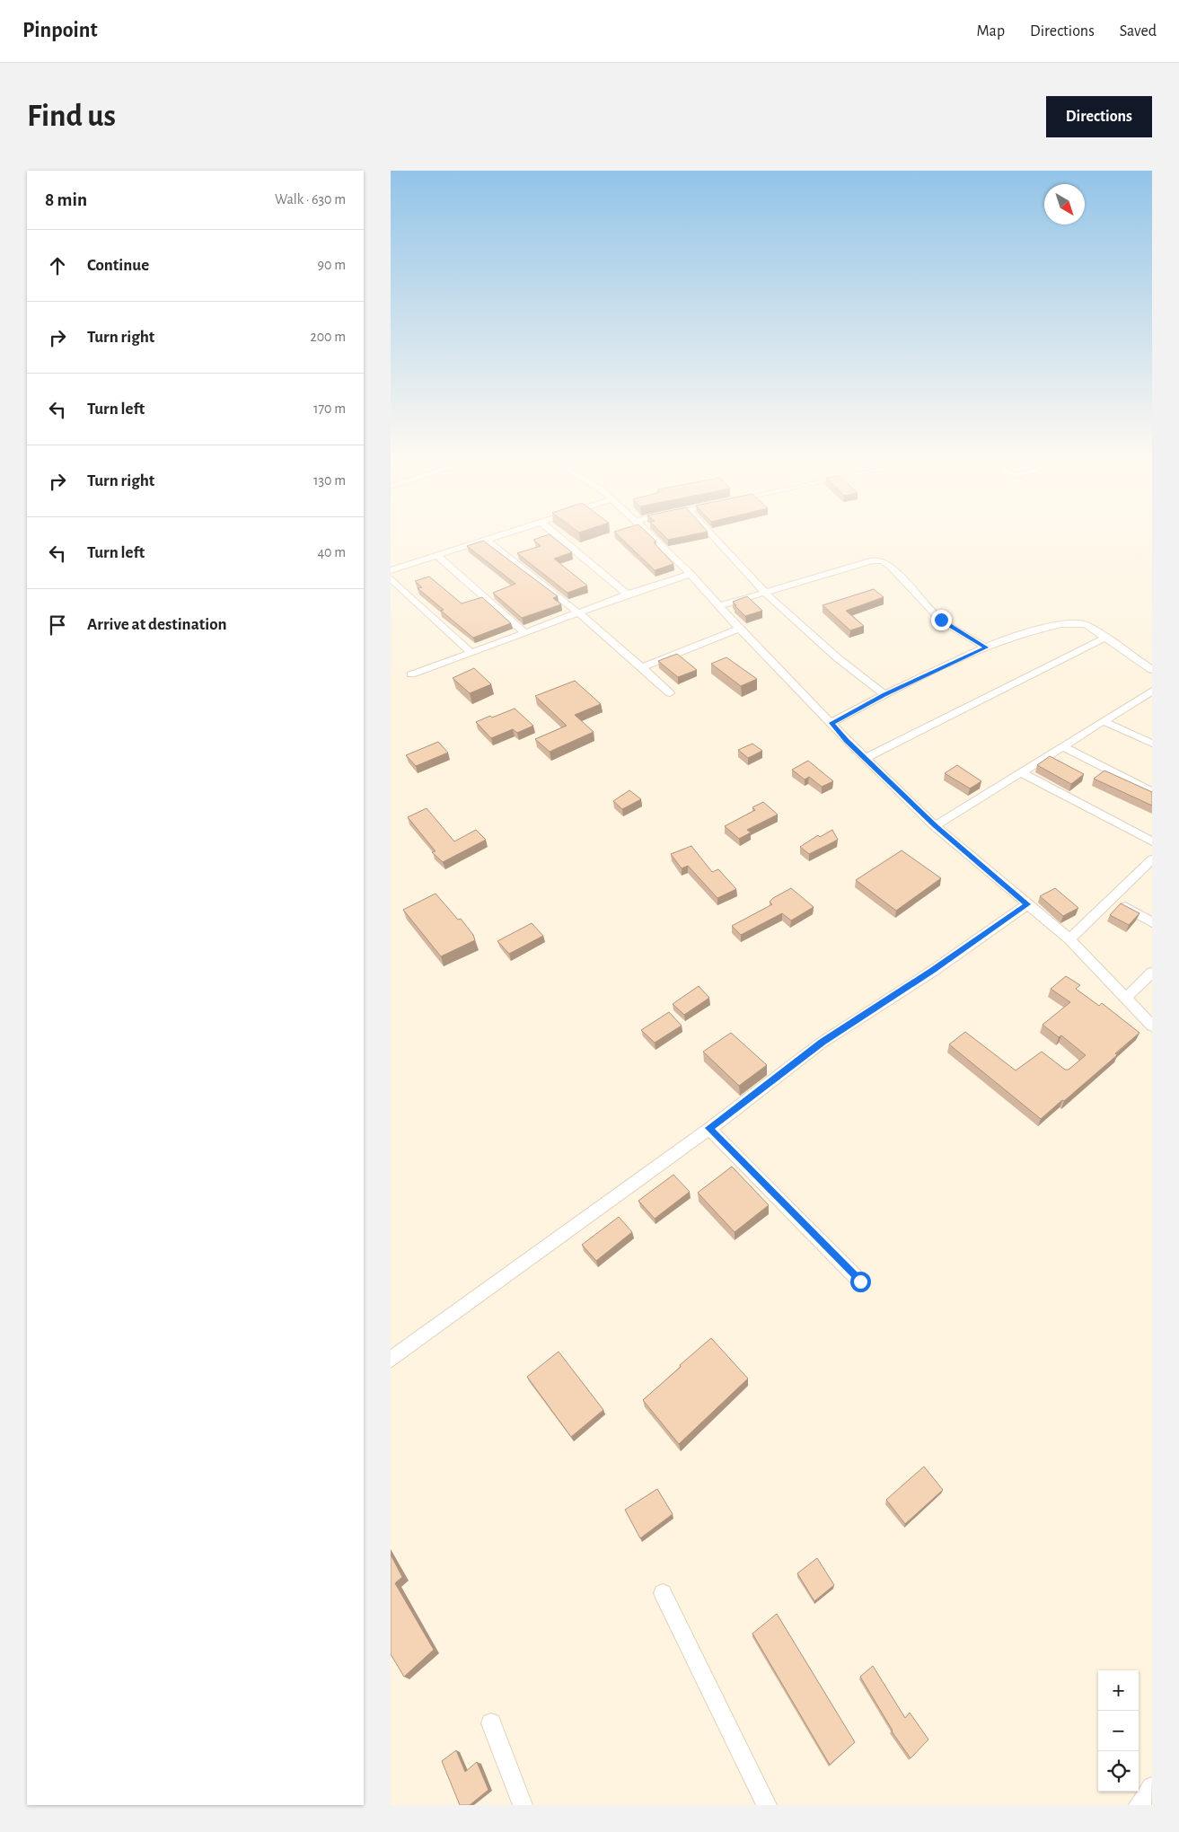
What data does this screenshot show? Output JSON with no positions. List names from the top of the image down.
{
  "north": "bottom right",
  "page": {
    "header": "Pinpoint",
    "nav": ["Map", "Directions", "Saved"],
    "buttons": "Directions",
    "title": "Find us",
    "heading": ["8 min", "Walk · 630 m"],
    "list": [
      ["Continue", "90 m"],
      ["Turn right", "200 m"],
      ["Turn left", "170 m"],
      ["Turn right", "130 m"],
      ["Turn left", "40 m"],
      "Arrive at destination"
    ],
    "map_buttons": ["+", "−"]
  }
}
